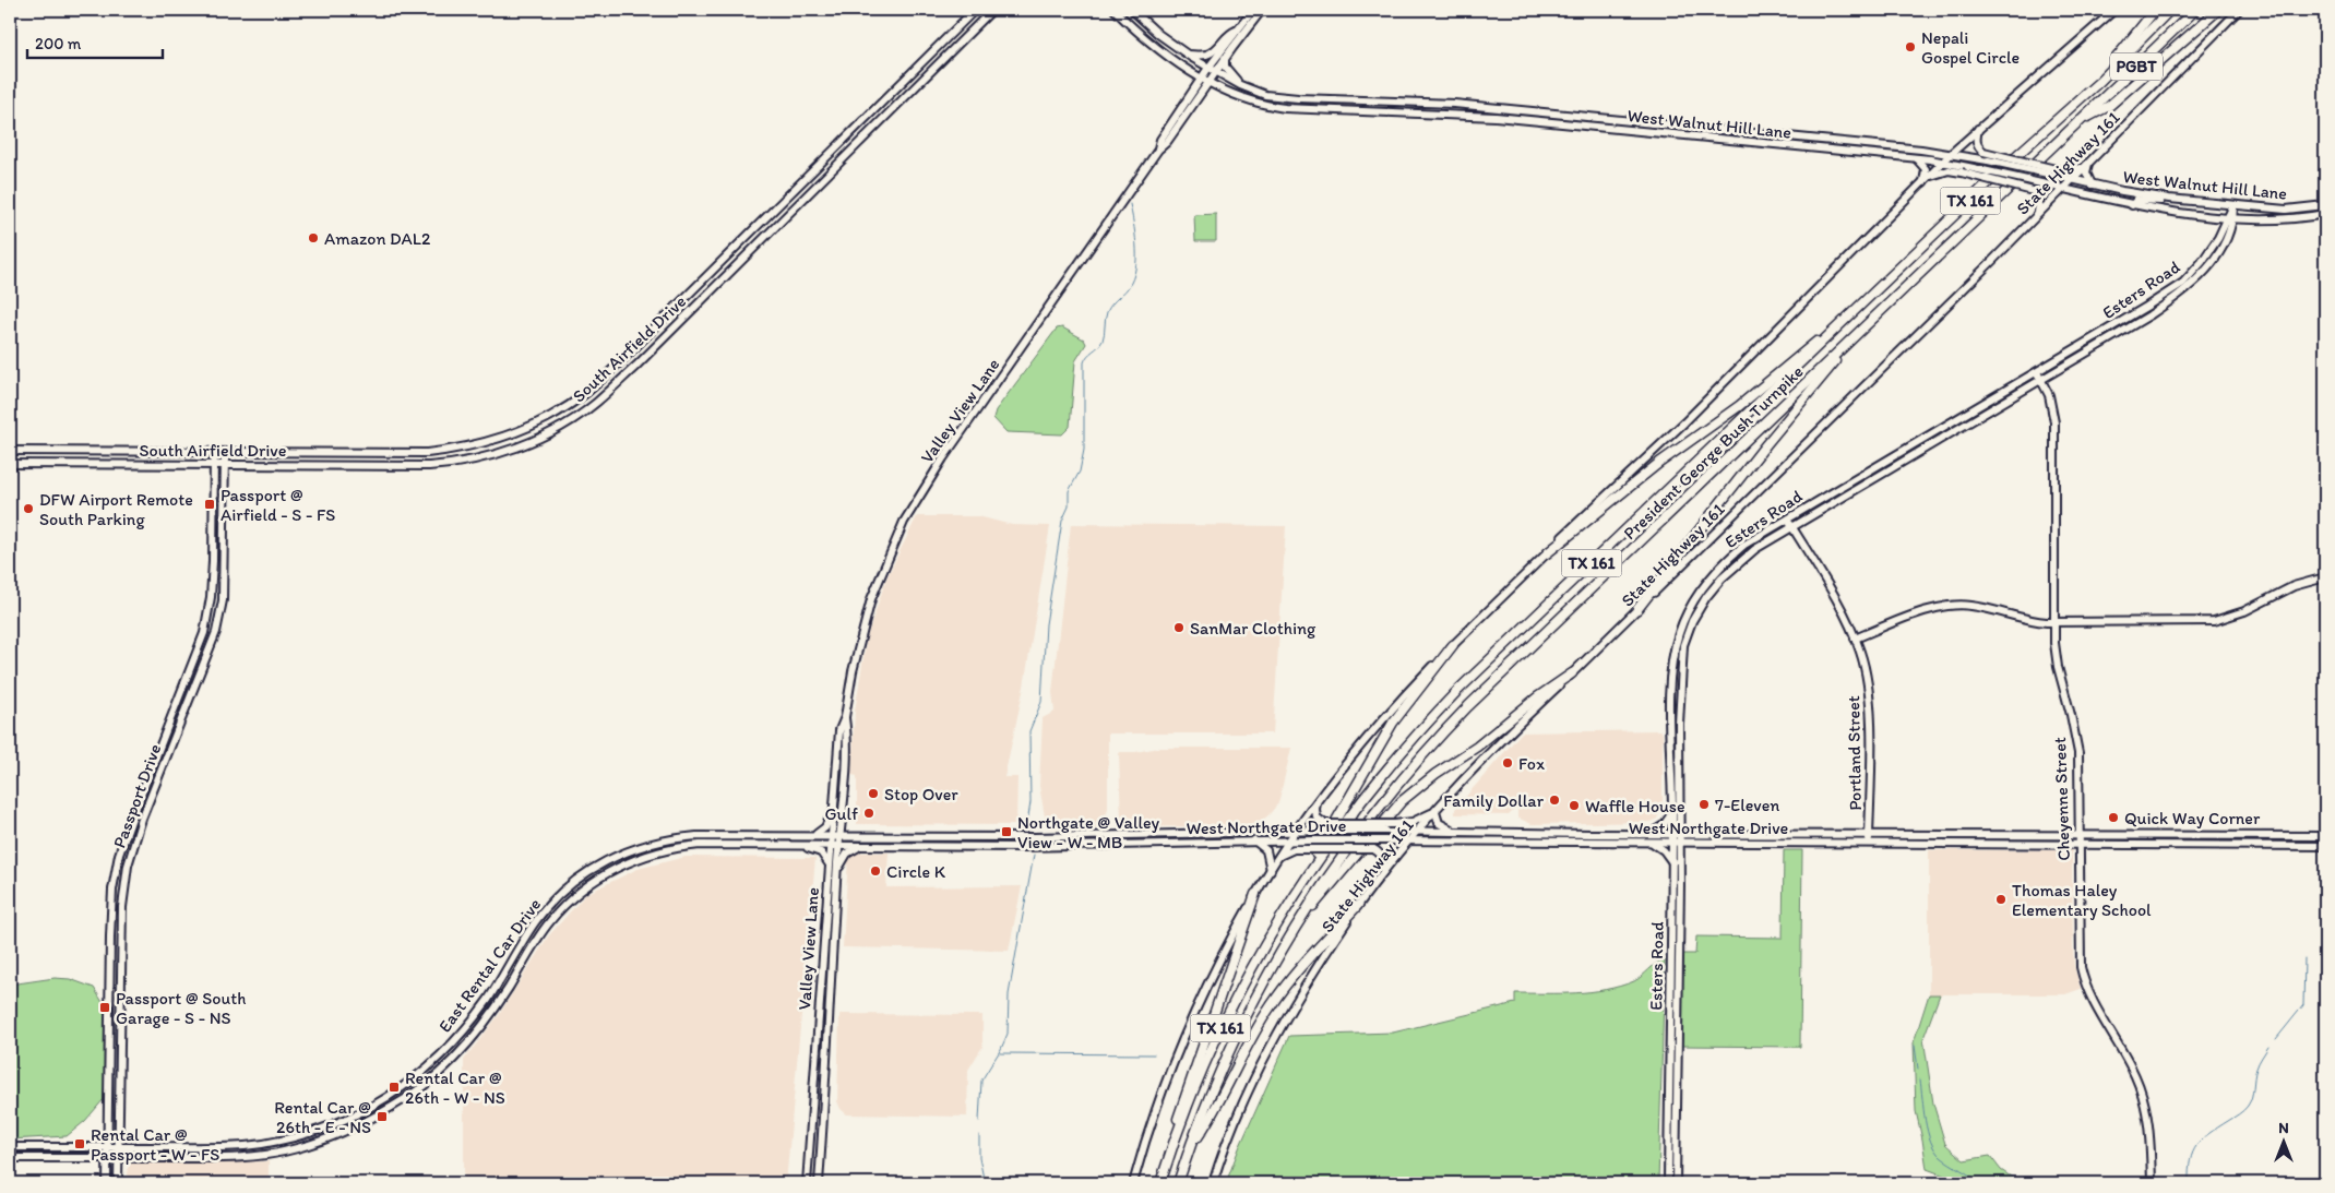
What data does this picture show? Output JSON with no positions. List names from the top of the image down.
{
  "streets": {
    "highway": ["PGBT", "TX 161", "President George Bush Turnpike"],
    "main road": [
      "West Walnut Hill Lane",
      "State Highway 161",
      "Esters Road",
      "South Airfield Drive",
      "Valley View Lane",
      "Portland Street",
      "Passport Drive",
      "Cheyenne Street",
      "West Northgate Drive",
      "East Rental Car Drive"
    ]
  },
  "crossings": [
    ["West Walnut Hill Lane", "State Highway 161"],
    ["West Walnut Hill Lane", "Esters Road"],
    ["West Walnut Hill Lane", "Valley View Lane"],
    ["State Highway 161", "West Northgate Drive"],
    ["Esters Road", "Portland Street"],
    ["Esters Road", "Cheyenne Street"],
    ["Esters Road", "West Northgate Drive"],
    ["South Airfield Drive", "Passport Drive"],
    ["Valley View Lane", "West Northgate Drive"],
    ["Valley View Lane", "East Rental Car Drive"],
    ["Portland Street", "West Northgate Drive"],
    ["Passport Drive", "East Rental Car Drive"],
    ["Cheyenne Street", "West Northgate Drive"],
    ["West Northgate Drive", "East Rental Car Drive"]
  ],
  "places": {
    "other": [
      "Nepali Gospel Circle",
      "Amazon DAL2",
      "DFW Airport Remote South Parking",
      "SanMar Clothing",
      "Fox",
      "Stop Over",
      "Family Dollar",
      "7-Eleven",
      "Waffle House",
      "Gulf",
      "Quick Way Corner",
      "Circle K",
      "Thomas Haley Elementary School"
    ],
    "transit": [
      "Passport @ Airfield - S - FS",
      "Northgate @ Valley View - W - MB",
      "Passport @ South Garage - S - NS",
      "Rental Car @ 26th - W - NS",
      "Rental Car @ 26th - E - NS",
      "Rental Car @ Passport - W - FS"
    ]
  },
  "scale_bar": "200 m",
  "north": "top"
}
